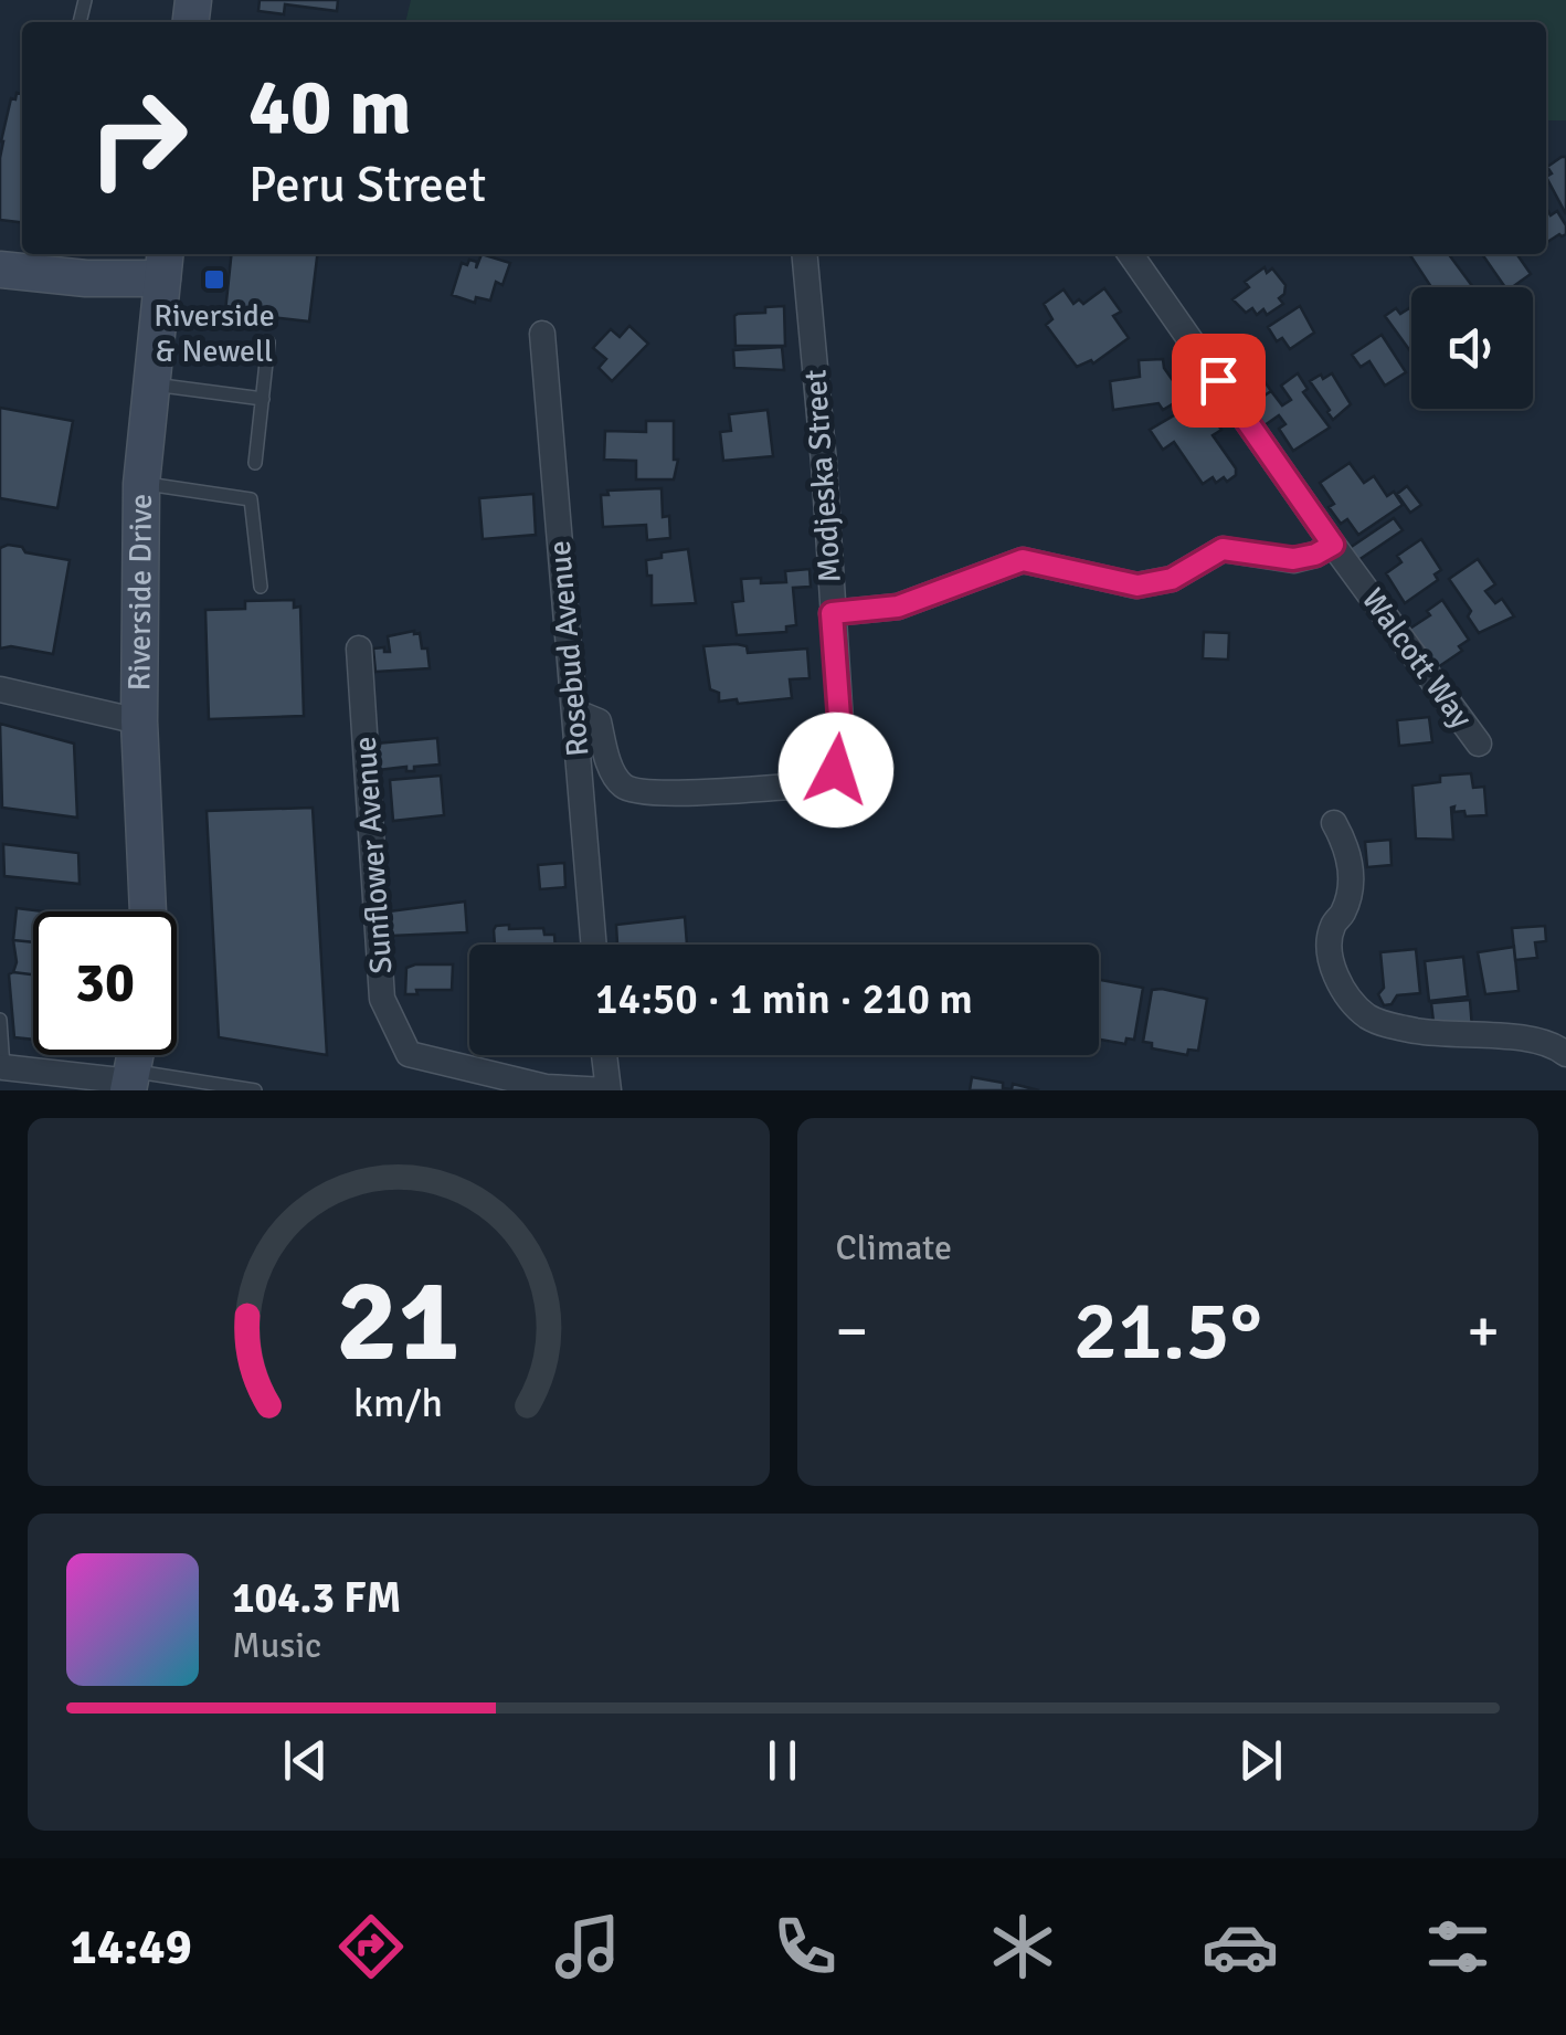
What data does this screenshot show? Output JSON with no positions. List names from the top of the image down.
{
  "streets": {
    "main road": ["Riverside Drive"],
    "street": [
      "Modjeska Street",
      "Rosebud Avenue",
      "Walcott Way",
      "Sunflower Avenue"
    ]
  },
  "crossings": [
    ["Modjeska Street", "Rosebud Avenue"]
  ],
  "places": {
    "transit": ["Riverside & Newell"]
  },
  "page": {
    "turn": ["40 m", "Peru Street"],
    "limit": "30",
    "trip": "14:50 · 1 min · 210 m",
    "tile": "Climate",
    "heat": ["−", "21.5°", "+"],
    "song": ["104.3 FM", "Music"],
    "tabs": "14:49",
    "gauge": ["21", "km/h"]
  }
}
